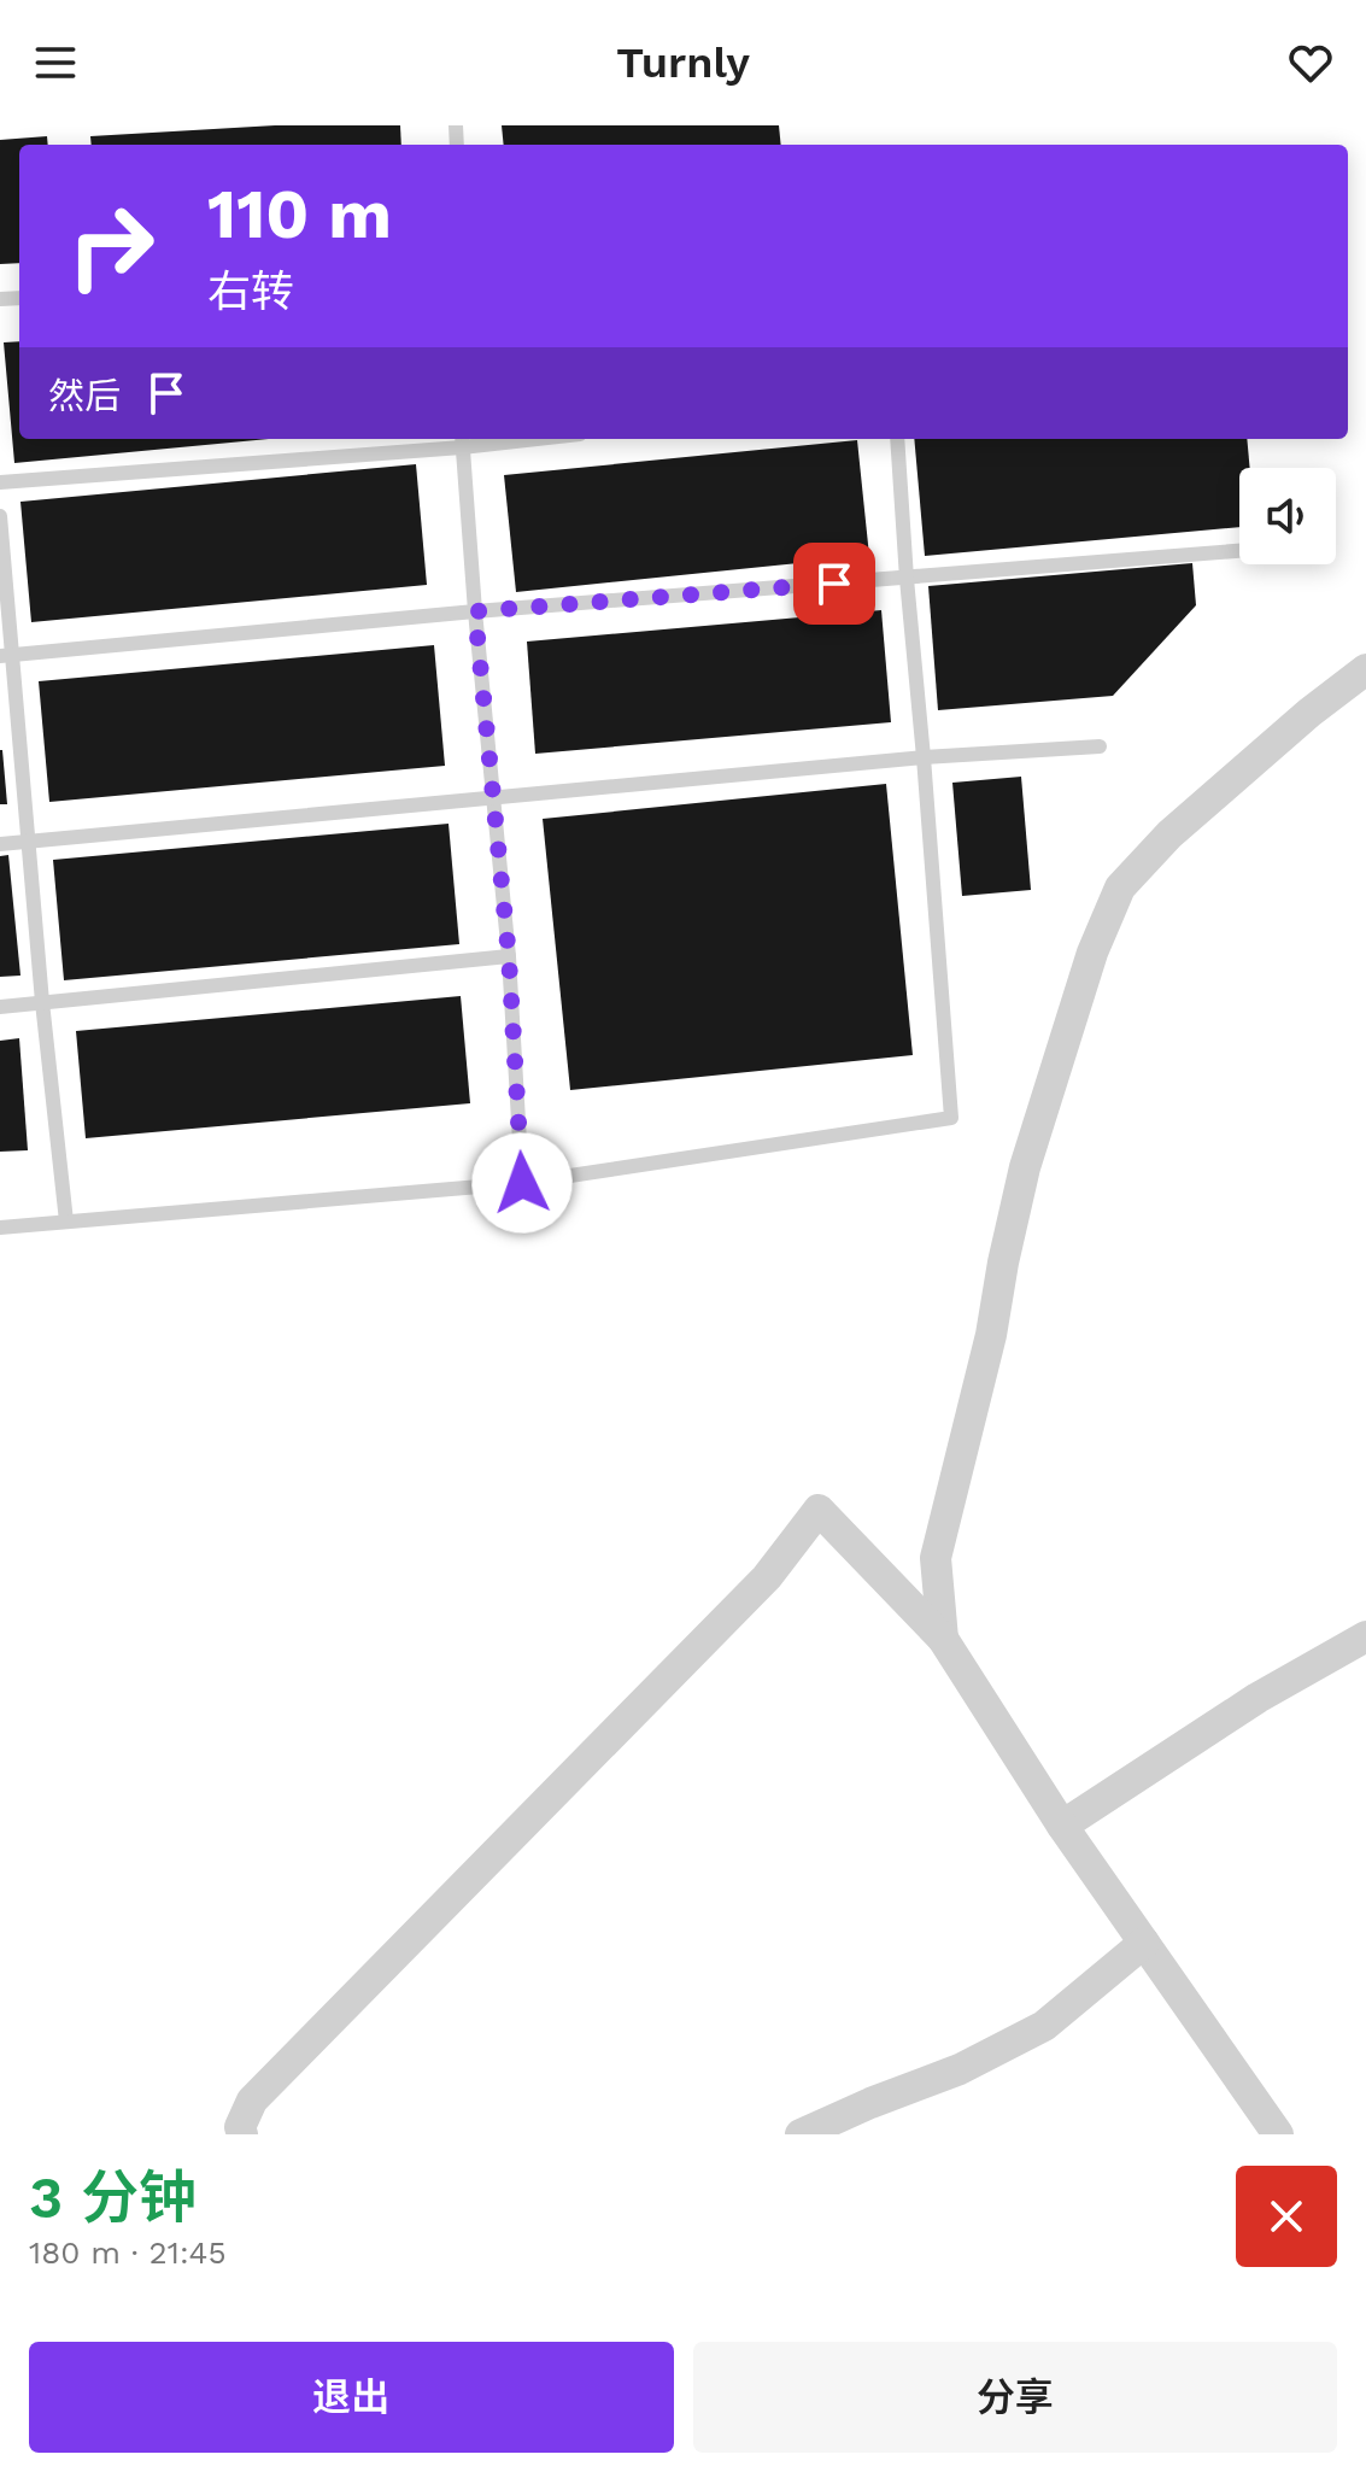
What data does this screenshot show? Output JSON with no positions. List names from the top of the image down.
{
  "page": {
    "header": "Turnly",
    "turn": ["110 m", "右转"],
    "then": "然后",
    "heading": ["3 分钟", "180 m · 21:45"],
    "buttons": ["退出", "分享"]
  }
}
